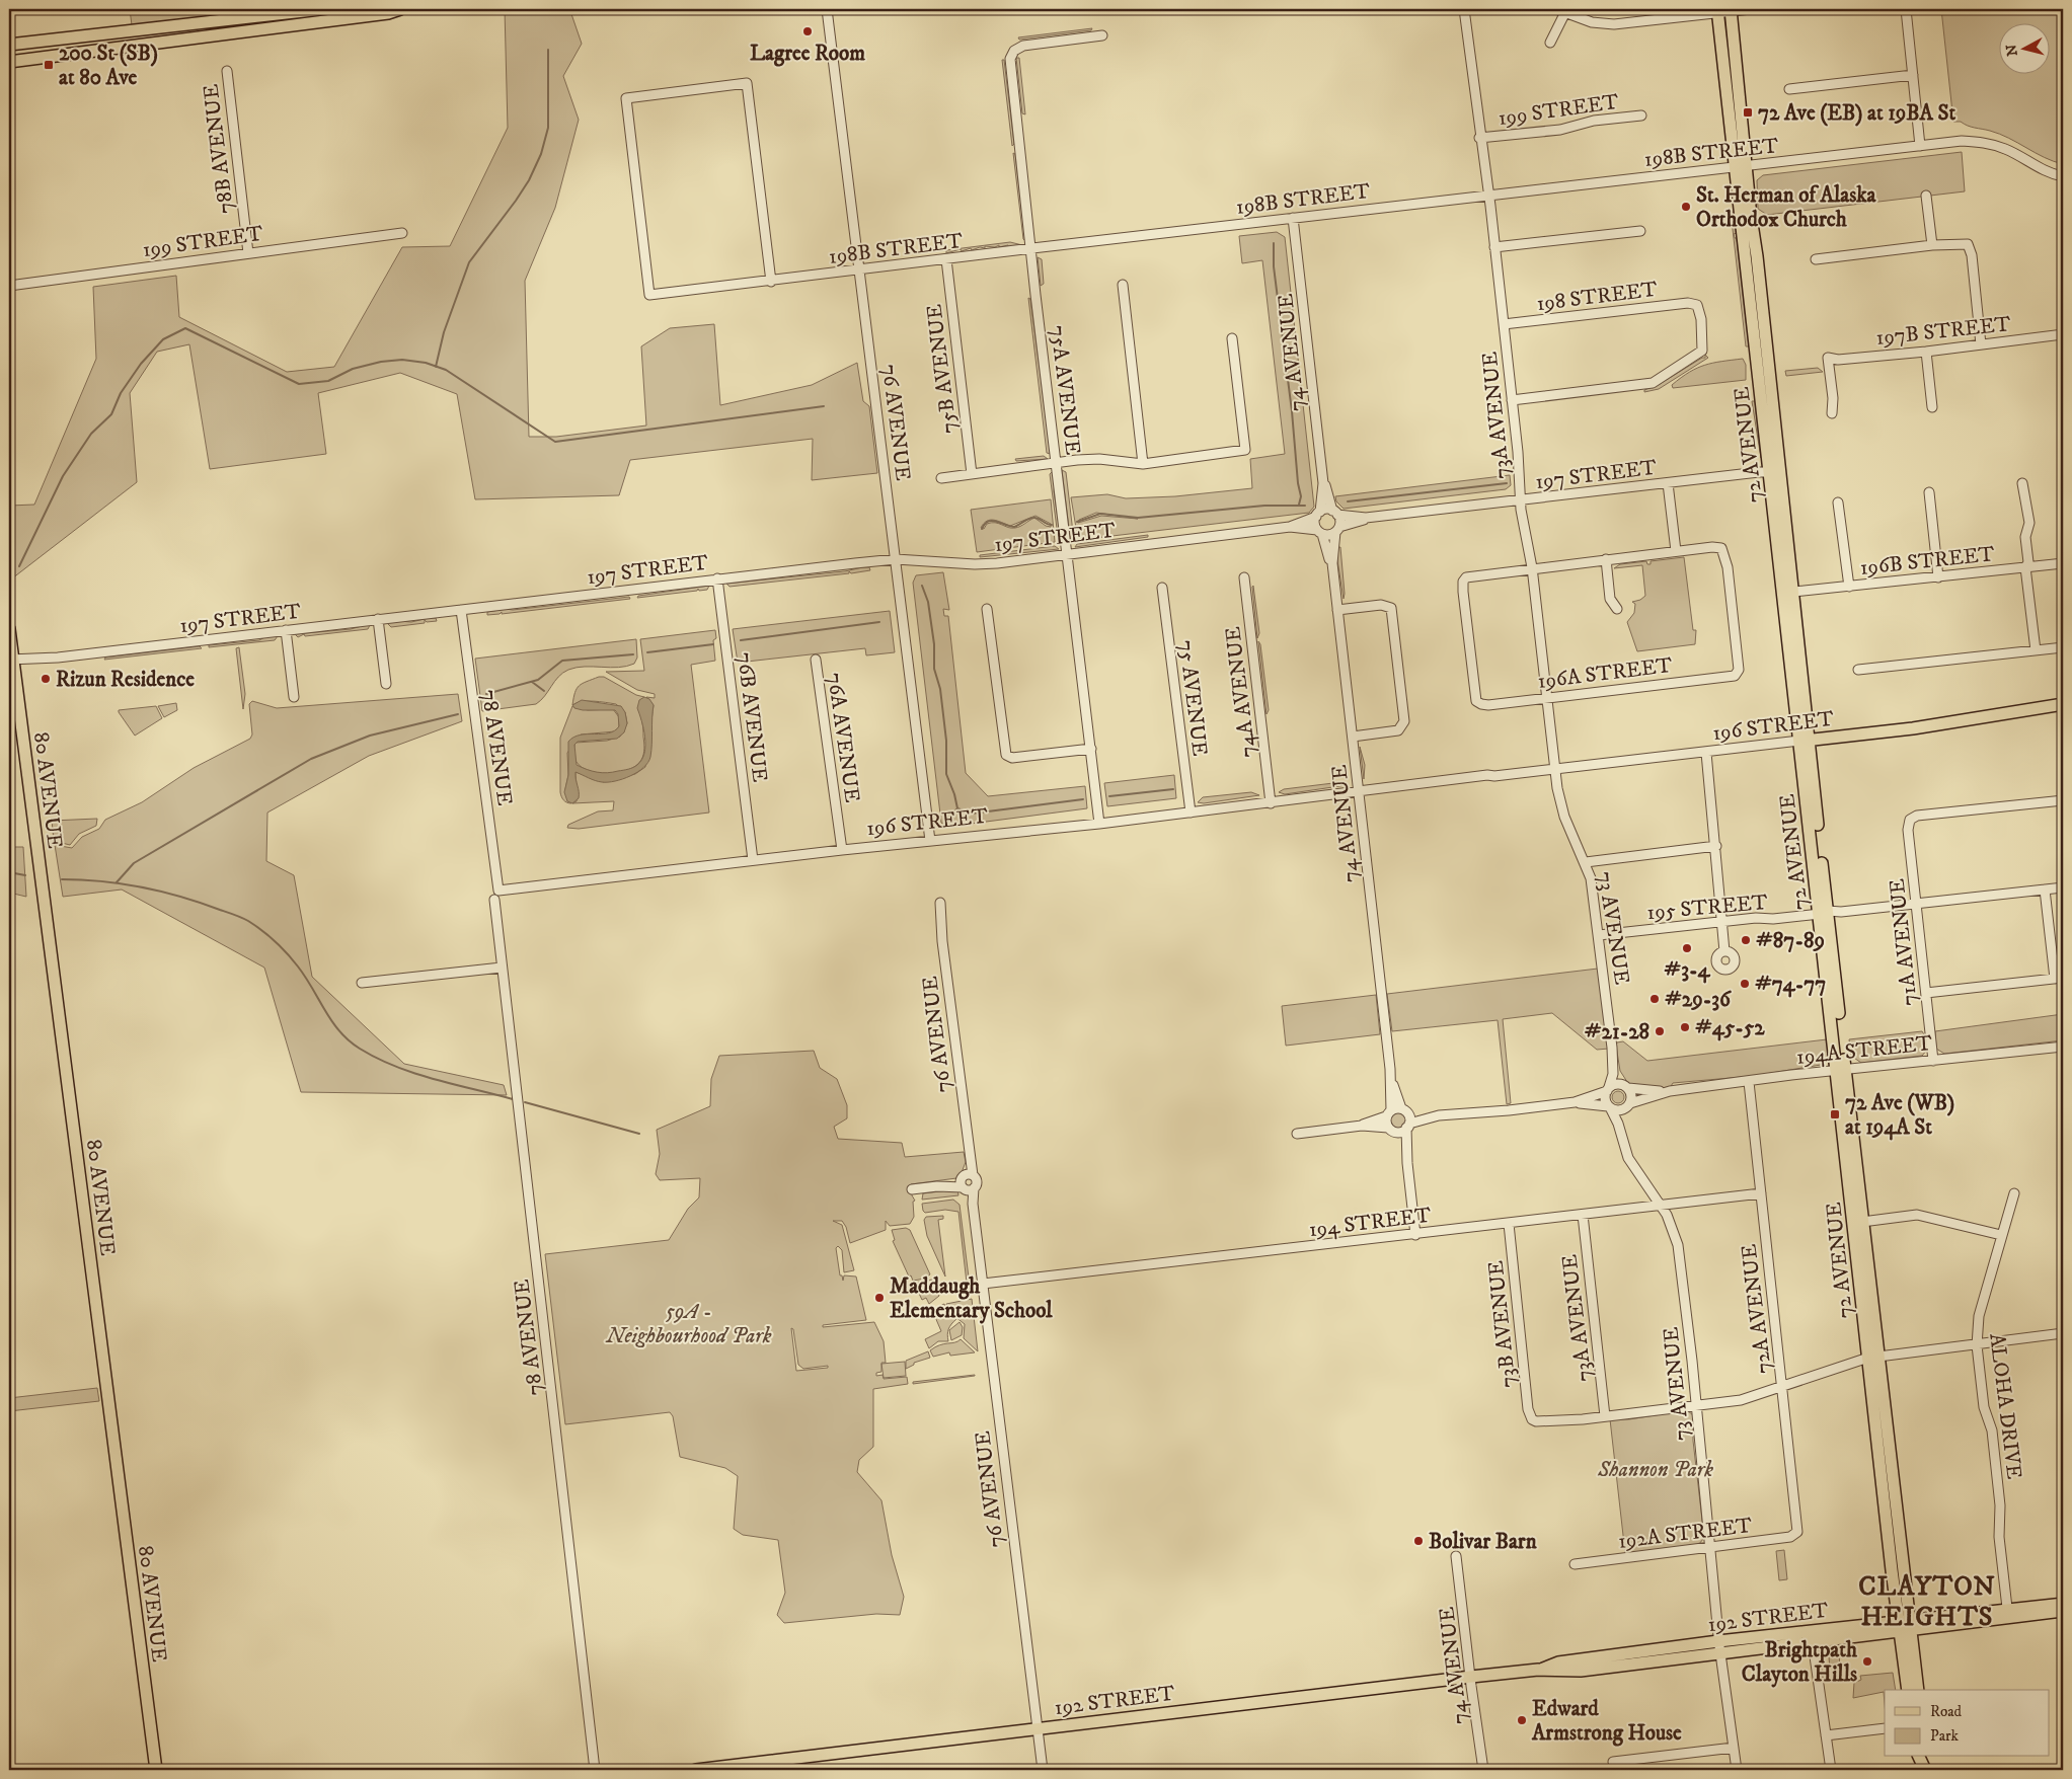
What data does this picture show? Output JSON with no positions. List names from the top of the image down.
{
  "streets": {
    "main road": [
      "72 AVENUE",
      "196 STREET",
      "80 AVENUE",
      "192 STREET"
    ],
    "street": [
      "199 STREET",
      "78B AVENUE",
      "198B STREET",
      "198 STREET",
      "197B STREET",
      "74 AVENUE",
      "75B AVENUE",
      "75A AVENUE",
      "73A AVENUE",
      "76 AVENUE",
      "197 STREET",
      "196B STREET",
      "196A STREET",
      "74A AVENUE",
      "75 AVENUE",
      "76B AVENUE",
      "76A AVENUE",
      "78 AVENUE",
      "195 STREET",
      "73 AVENUE",
      "71A AVENUE",
      "194A STREET",
      "194 STREET",
      "72A AVENUE",
      "73B AVENUE",
      "ALOHA DRIVE",
      "192A STREET"
    ]
  },
  "crossings": [
    ["199 STREET", "78B AVENUE"],
    ["199 STREET", "73A AVENUE"],
    ["198B STREET", "74 AVENUE"],
    ["198B STREET", "75B AVENUE"],
    ["198B STREET", "75A AVENUE"],
    ["198B STREET", "73A AVENUE"],
    ["198B STREET", "76 AVENUE"],
    ["198B STREET", "72 AVENUE"],
    ["198 STREET", "73A AVENUE"],
    ["74 AVENUE", "197 STREET"],
    ["74 AVENUE", "196 STREET"],
    ["74 AVENUE", "192 STREET"],
    ["75A AVENUE", "197 STREET"],
    ["75A AVENUE", "196 STREET"],
    ["73A AVENUE", "197 STREET"],
    ["73A AVENUE", "196A STREET"],
    ["73A AVENUE", "196 STREET"],
    ["73A AVENUE", "73 AVENUE"],
    ["73A AVENUE", "194 STREET"],
    ["73A AVENUE", "73B AVENUE"],
    ["76 AVENUE", "197 STREET"],
    ["76 AVENUE", "196 STREET"],
    ["76 AVENUE", "194 STREET"],
    ["76 AVENUE", "192 STREET"],
    ["72 AVENUE", "197 STREET"],
    ["72 AVENUE", "196B STREET"],
    ["72 AVENUE", "196 STREET"],
    ["72 AVENUE", "195 STREET"],
    ["72 AVENUE", "194A STREET"],
    ["72 AVENUE", "192 STREET"],
    ["197 STREET", "76B AVENUE"],
    ["197 STREET", "78 AVENUE"],
    ["197 STREET", "80 AVENUE"],
    ["74A AVENUE", "196 STREET"],
    ["75 AVENUE", "196 STREET"],
    ["76B AVENUE", "196 STREET"],
    ["196 STREET", "76A AVENUE"],
    ["196 STREET", "78 AVENUE"],
    ["195 STREET", "73 AVENUE"],
    ["195 STREET", "71A AVENUE"],
    ["73 AVENUE", "194A STREET"],
    ["73 AVENUE", "194 STREET"],
    ["73 AVENUE", "192A STREET"],
    ["73 AVENUE", "192 STREET"],
    ["71A AVENUE", "194A STREET"],
    ["194A STREET", "72A AVENUE"],
    ["194 STREET", "72A AVENUE"],
    ["194 STREET", "73B AVENUE"],
    ["72A AVENUE", "192A STREET"],
    ["ALOHA DRIVE", "192 STREET"]
  ],
  "districts": ["CLAYTON HEIGHTS"],
  "parks": ["59A - Neighbourhood Park", "Shannon Park"],
  "places": {
    "other": [
      "Lagree Room",
      "St. Herman of Alaska Orthodox Church",
      "Rizun Residence",
      "#87-89",
      "#3-4",
      "#74-77",
      "#29-36",
      "#45-52",
      "#21-28",
      "Maddaugh Elementary School",
      "Bolivar Barn",
      "Brightpath Clayton Hills",
      "Edward Armstrong House"
    ],
    "transit": ["200 St (SB) at 80 Ave", "72 Ave (EB) at 19BA St", "72 Ave (WB) at 194A St"]
  },
  "legend": ["Road", "Park"],
  "north": "left"
}
